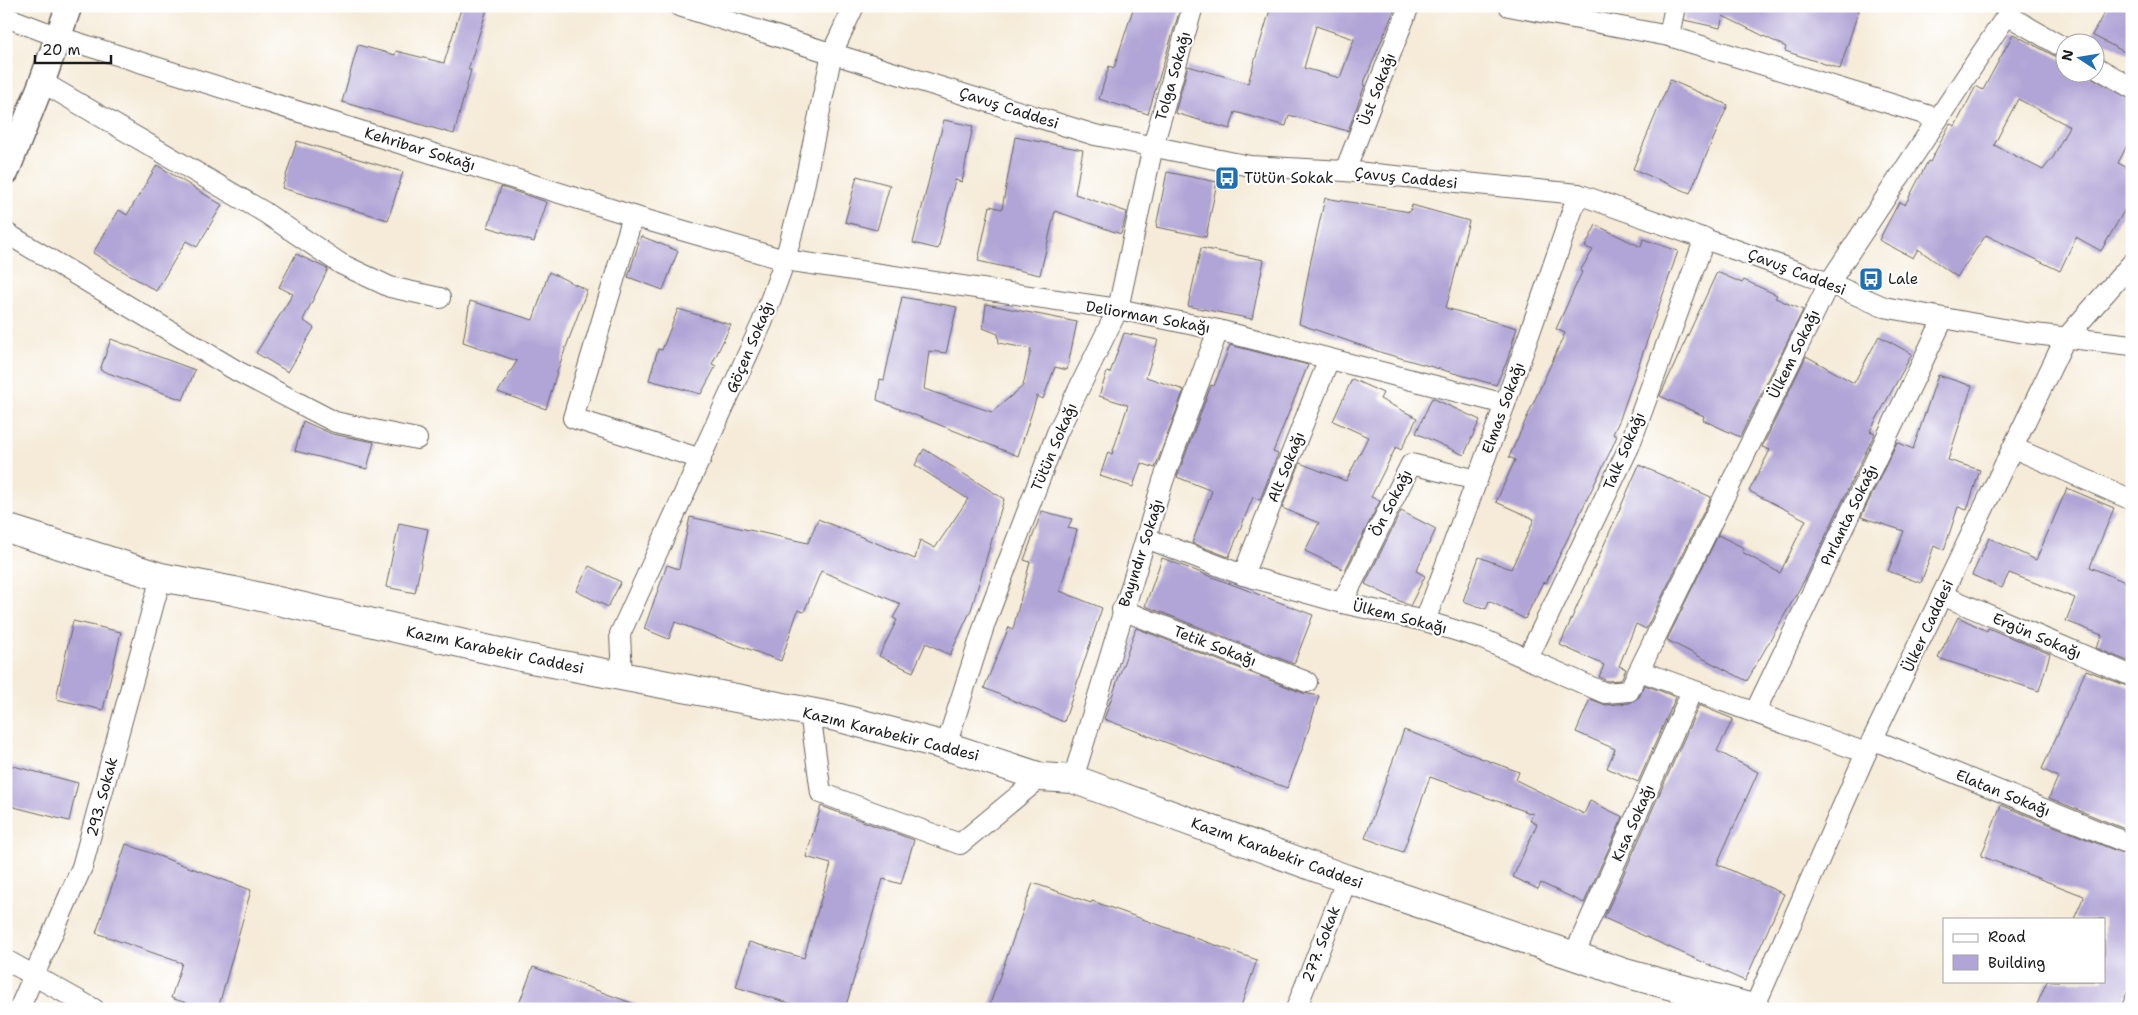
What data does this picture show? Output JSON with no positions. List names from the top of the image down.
{
  "streets": {
    "main road": ["Kazım Karabekir Caddesi"],
    "street": [
      "Tolga Sokağı",
      "Üst Sokağı",
      "Çavuş Caddesi",
      "Kehribar Sokağı",
      "Deliorman Sokağı",
      "Göçen Sokağı",
      "Ülkem Sokağı",
      "Elmas Sokağı",
      "Tütün Sokağı",
      "Talk Sokağı",
      "Alt Sokağı",
      "Ön Sokağı",
      "Pırlanta Sokağı",
      "Bayındır Sokağı",
      "Ülker Caddesi",
      "Ergün Sokağı",
      "Tetik Sokağı",
      "Elatan Sokağı",
      "293. Sokak",
      "Kısa Sokağı",
      "277. Sokak"
    ]
  },
  "crossings": [
    ["Tolga Sokağı", "Çavuş Caddesi"],
    ["Tolga Sokağı", "Tütün Sokağı"],
    ["Üst Sokağı", "Çavuş Caddesi"],
    ["Çavuş Caddesi", "Göçen Sokağı"],
    ["Çavuş Caddesi", "Ülkem Sokağı"],
    ["Çavuş Caddesi", "Elmas Sokağı"],
    ["Çavuş Caddesi", "Tütün Sokağı"],
    ["Çavuş Caddesi", "Talk Sokağı"],
    ["Çavuş Caddesi", "Pırlanta Sokağı"],
    ["Çavuş Caddesi", "Ülker Caddesi"],
    ["Kehribar Sokağı", "Deliorman Sokağı"],
    ["Kehribar Sokağı", "Göçen Sokağı"],
    ["Deliorman Sokağı", "Göçen Sokağı"],
    ["Deliorman Sokağı", "Elmas Sokağı"],
    ["Deliorman Sokağı", "Tütün Sokağı"],
    ["Deliorman Sokağı", "Alt Sokağı"],
    ["Deliorman Sokağı", "Bayındır Sokağı"],
    ["Göçen Sokağı", "Kazım Karabekir Caddesi"],
    ["Ülkem Sokağı", "Elmas Sokağı"],
    ["Ülkem Sokağı", "Talk Sokağı"],
    ["Ülkem Sokağı", "Alt Sokağı"],
    ["Ülkem Sokağı", "Ön Sokağı"],
    ["Ülkem Sokağı", "Bayındır Sokağı"],
    ["Elmas Sokağı", "Ön Sokağı"],
    ["Tütün Sokağı", "Kazım Karabekir Caddesi"],
    ["Bayındır Sokağı", "Tetik Sokağı"],
    ["Bayındır Sokağı", "Kazım Karabekir Caddesi"],
    ["Ülker Caddesi", "Ergün Sokağı"],
    ["Ülker Caddesi", "Kazım Karabekir Caddesi"],
    ["Ülker Caddesi", "Elatan Sokağı"],
    ["Kazım Karabekir Caddesi", "293. Sokak"],
    ["Kazım Karabekir Caddesi", "Kısa Sokağı"],
    ["Kazım Karabekir Caddesi", "277. Sokak"]
  ],
  "places": {
    "bus stop": ["Tütün Sokak", "Lale"]
  },
  "legend": ["Road", "Building"],
  "scale_bar": "20 m",
  "north": "left"
}
